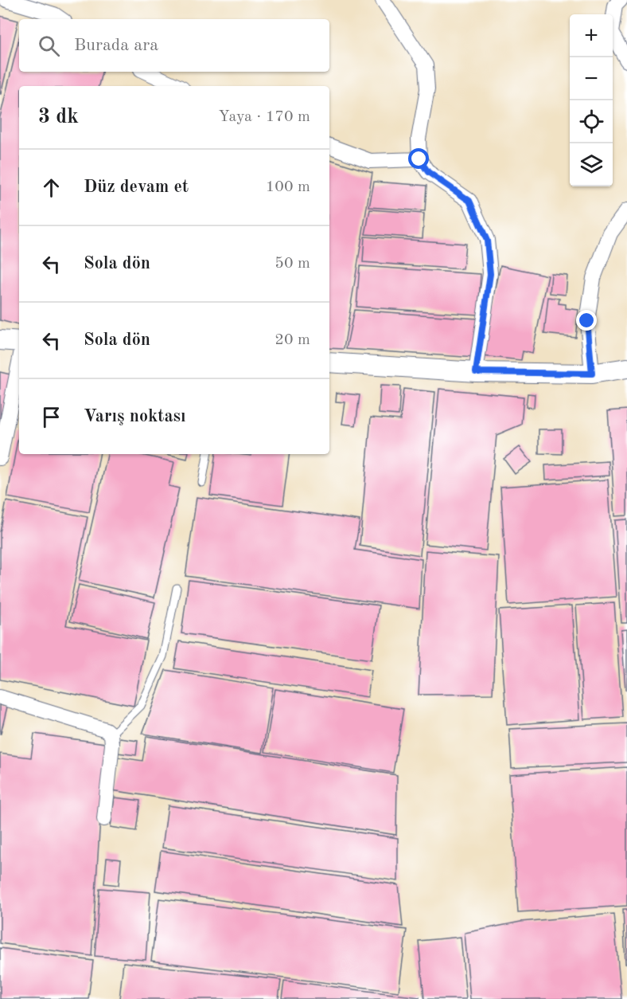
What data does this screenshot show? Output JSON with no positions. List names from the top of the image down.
{
  "page": {
    "map_buttons": ["+", "−"],
    "search": "Burada ara",
    "heading": ["3 dk", "Yaya · 170 m"],
    "list": [
      ["Düz devam et", "100 m"],
      ["Sola dön", "50 m"],
      ["Sola dön", "20 m"],
      "Varış noktası"
    ]
  }
}
